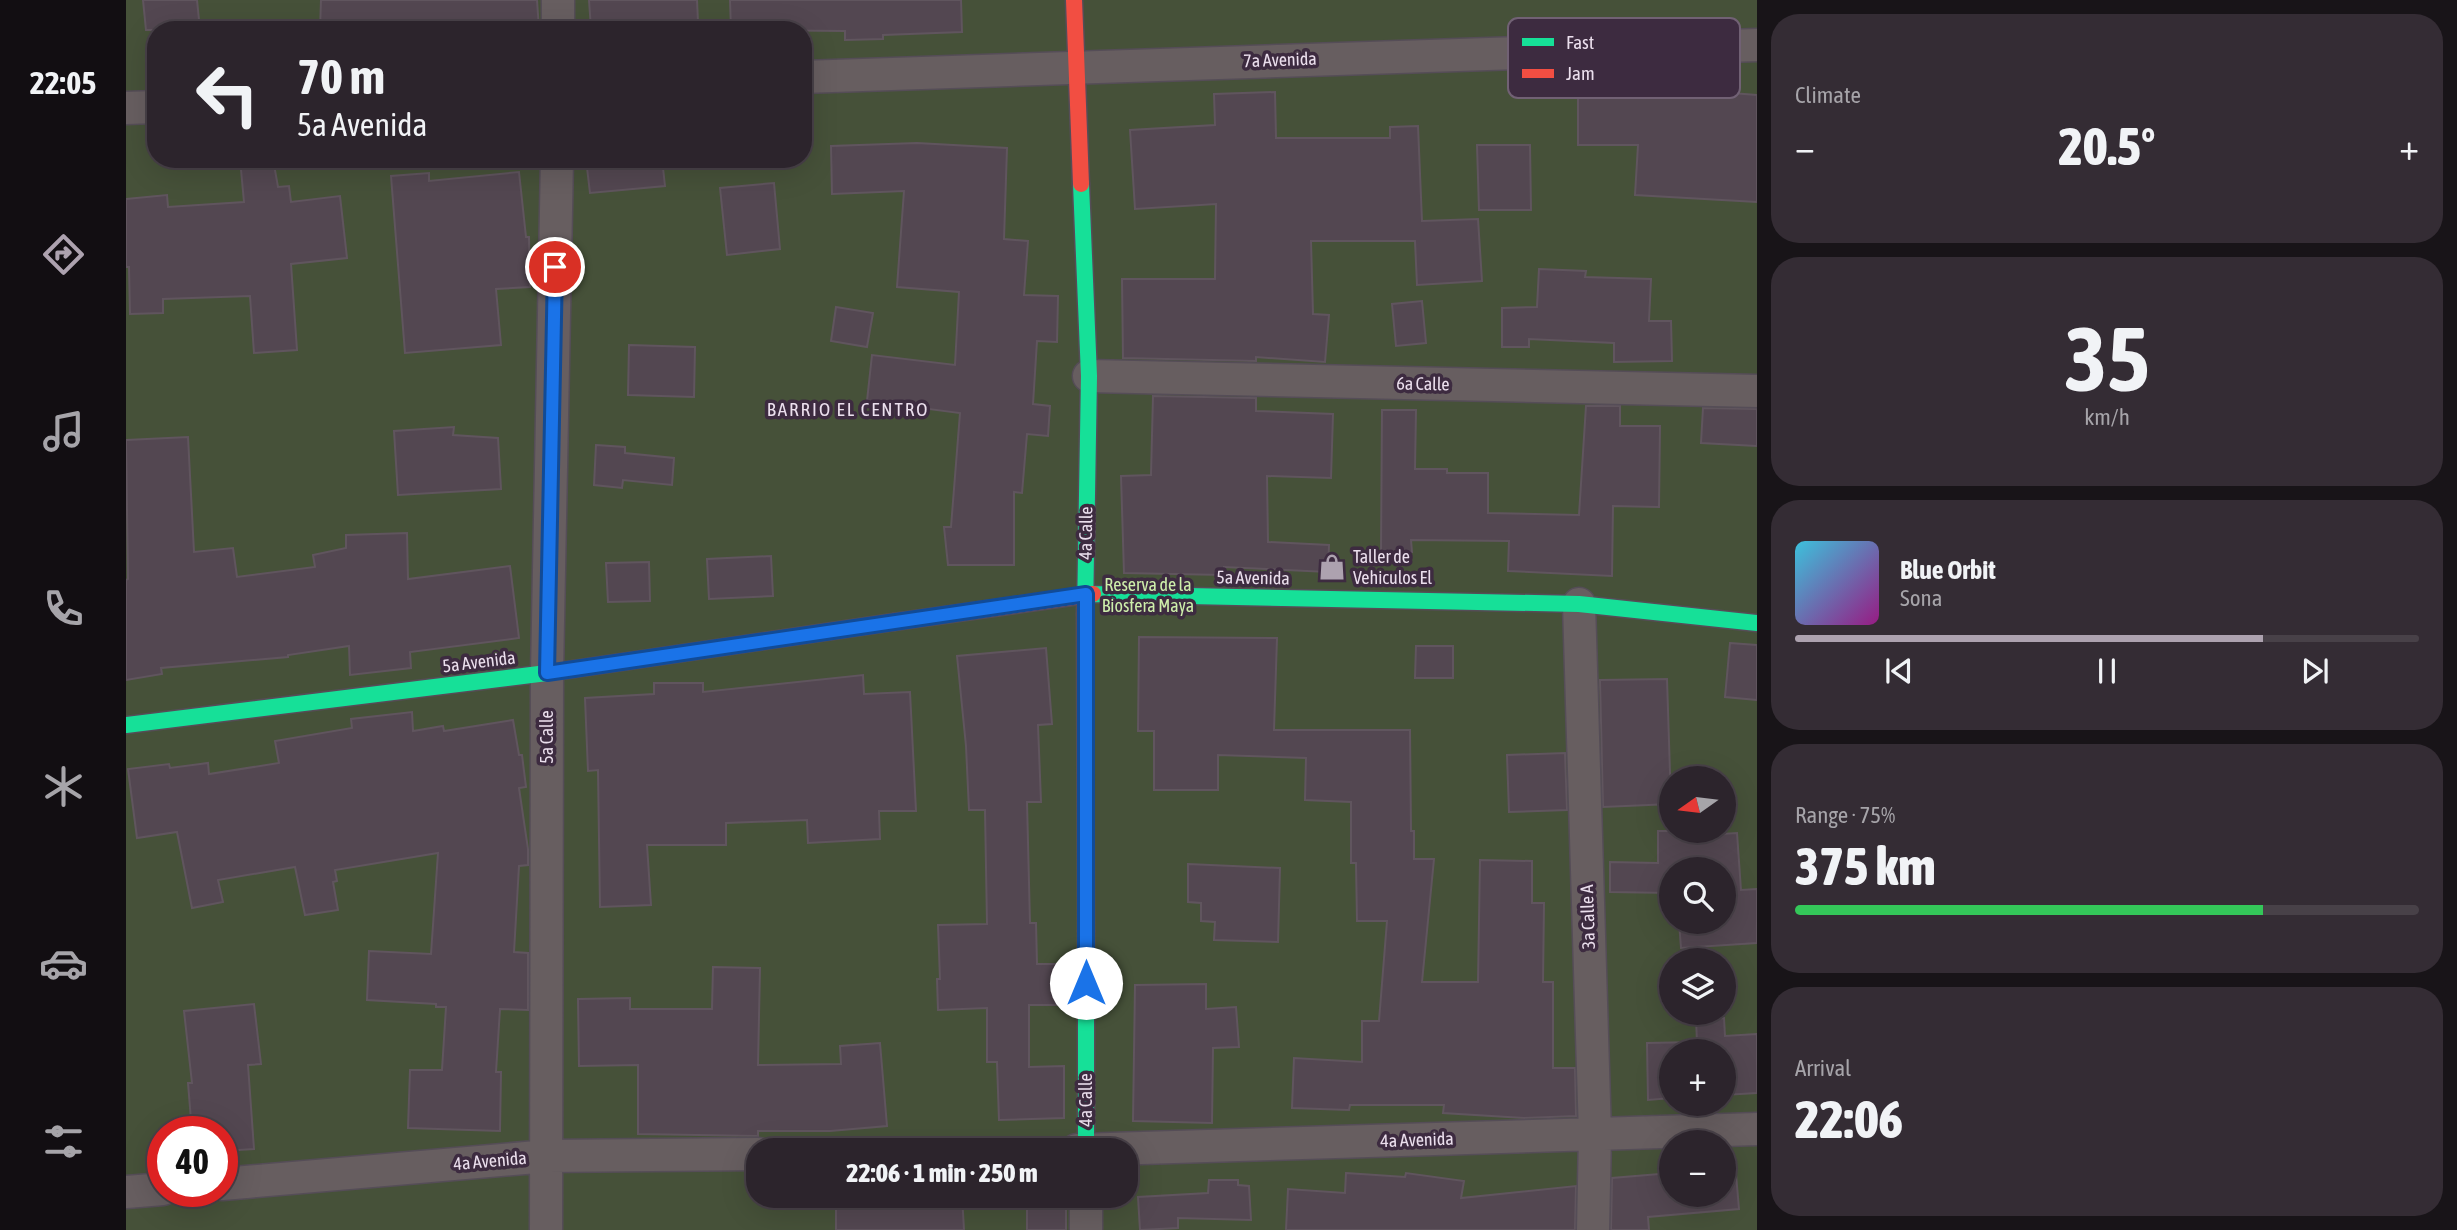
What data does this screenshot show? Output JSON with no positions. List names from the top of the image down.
{
  "streets": {
    "street": [
      "7a Avenida",
      "6a Calle",
      "4a Calle",
      "5a Avenida",
      "5a Calle",
      "3a Calle A",
      "4a Avenida"
    ]
  },
  "crossings": [
    ["7a Avenida", "4a Calle"],
    ["6a Calle", "4a Calle"],
    ["4a Calle", "5a Avenida"],
    ["5a Avenida", "5a Calle"],
    ["5a Avenida", "3a Calle A"],
    ["5a Calle", "4a Avenida"],
    ["3a Calle A", "4a Avenida"]
  ],
  "districts": ["BARRIO EL CENTRO"],
  "parks": ["Reserva de la Biosfera Maya"],
  "places": {
    "shop": ["Taller de Vehiculos El"]
  },
  "legend": ["Fast", "Jam"],
  "north": "left",
  "page": {
    "tabs": "22:05",
    "tile": [
      "Climate",
      ["35", "km/h"],
      ["Range · 75%", "375 km"],
      ["Arrival", "22:06"]
    ],
    "turn": ["70 m", "5a Avenida"],
    "heat": ["−", "20.5°", "+"],
    "song": ["Blue Orbit", "Sona"],
    "map_buttons": ["+", "−"],
    "limit": "40",
    "trip": "22:06 · 1 min · 250 m"
  }
}
